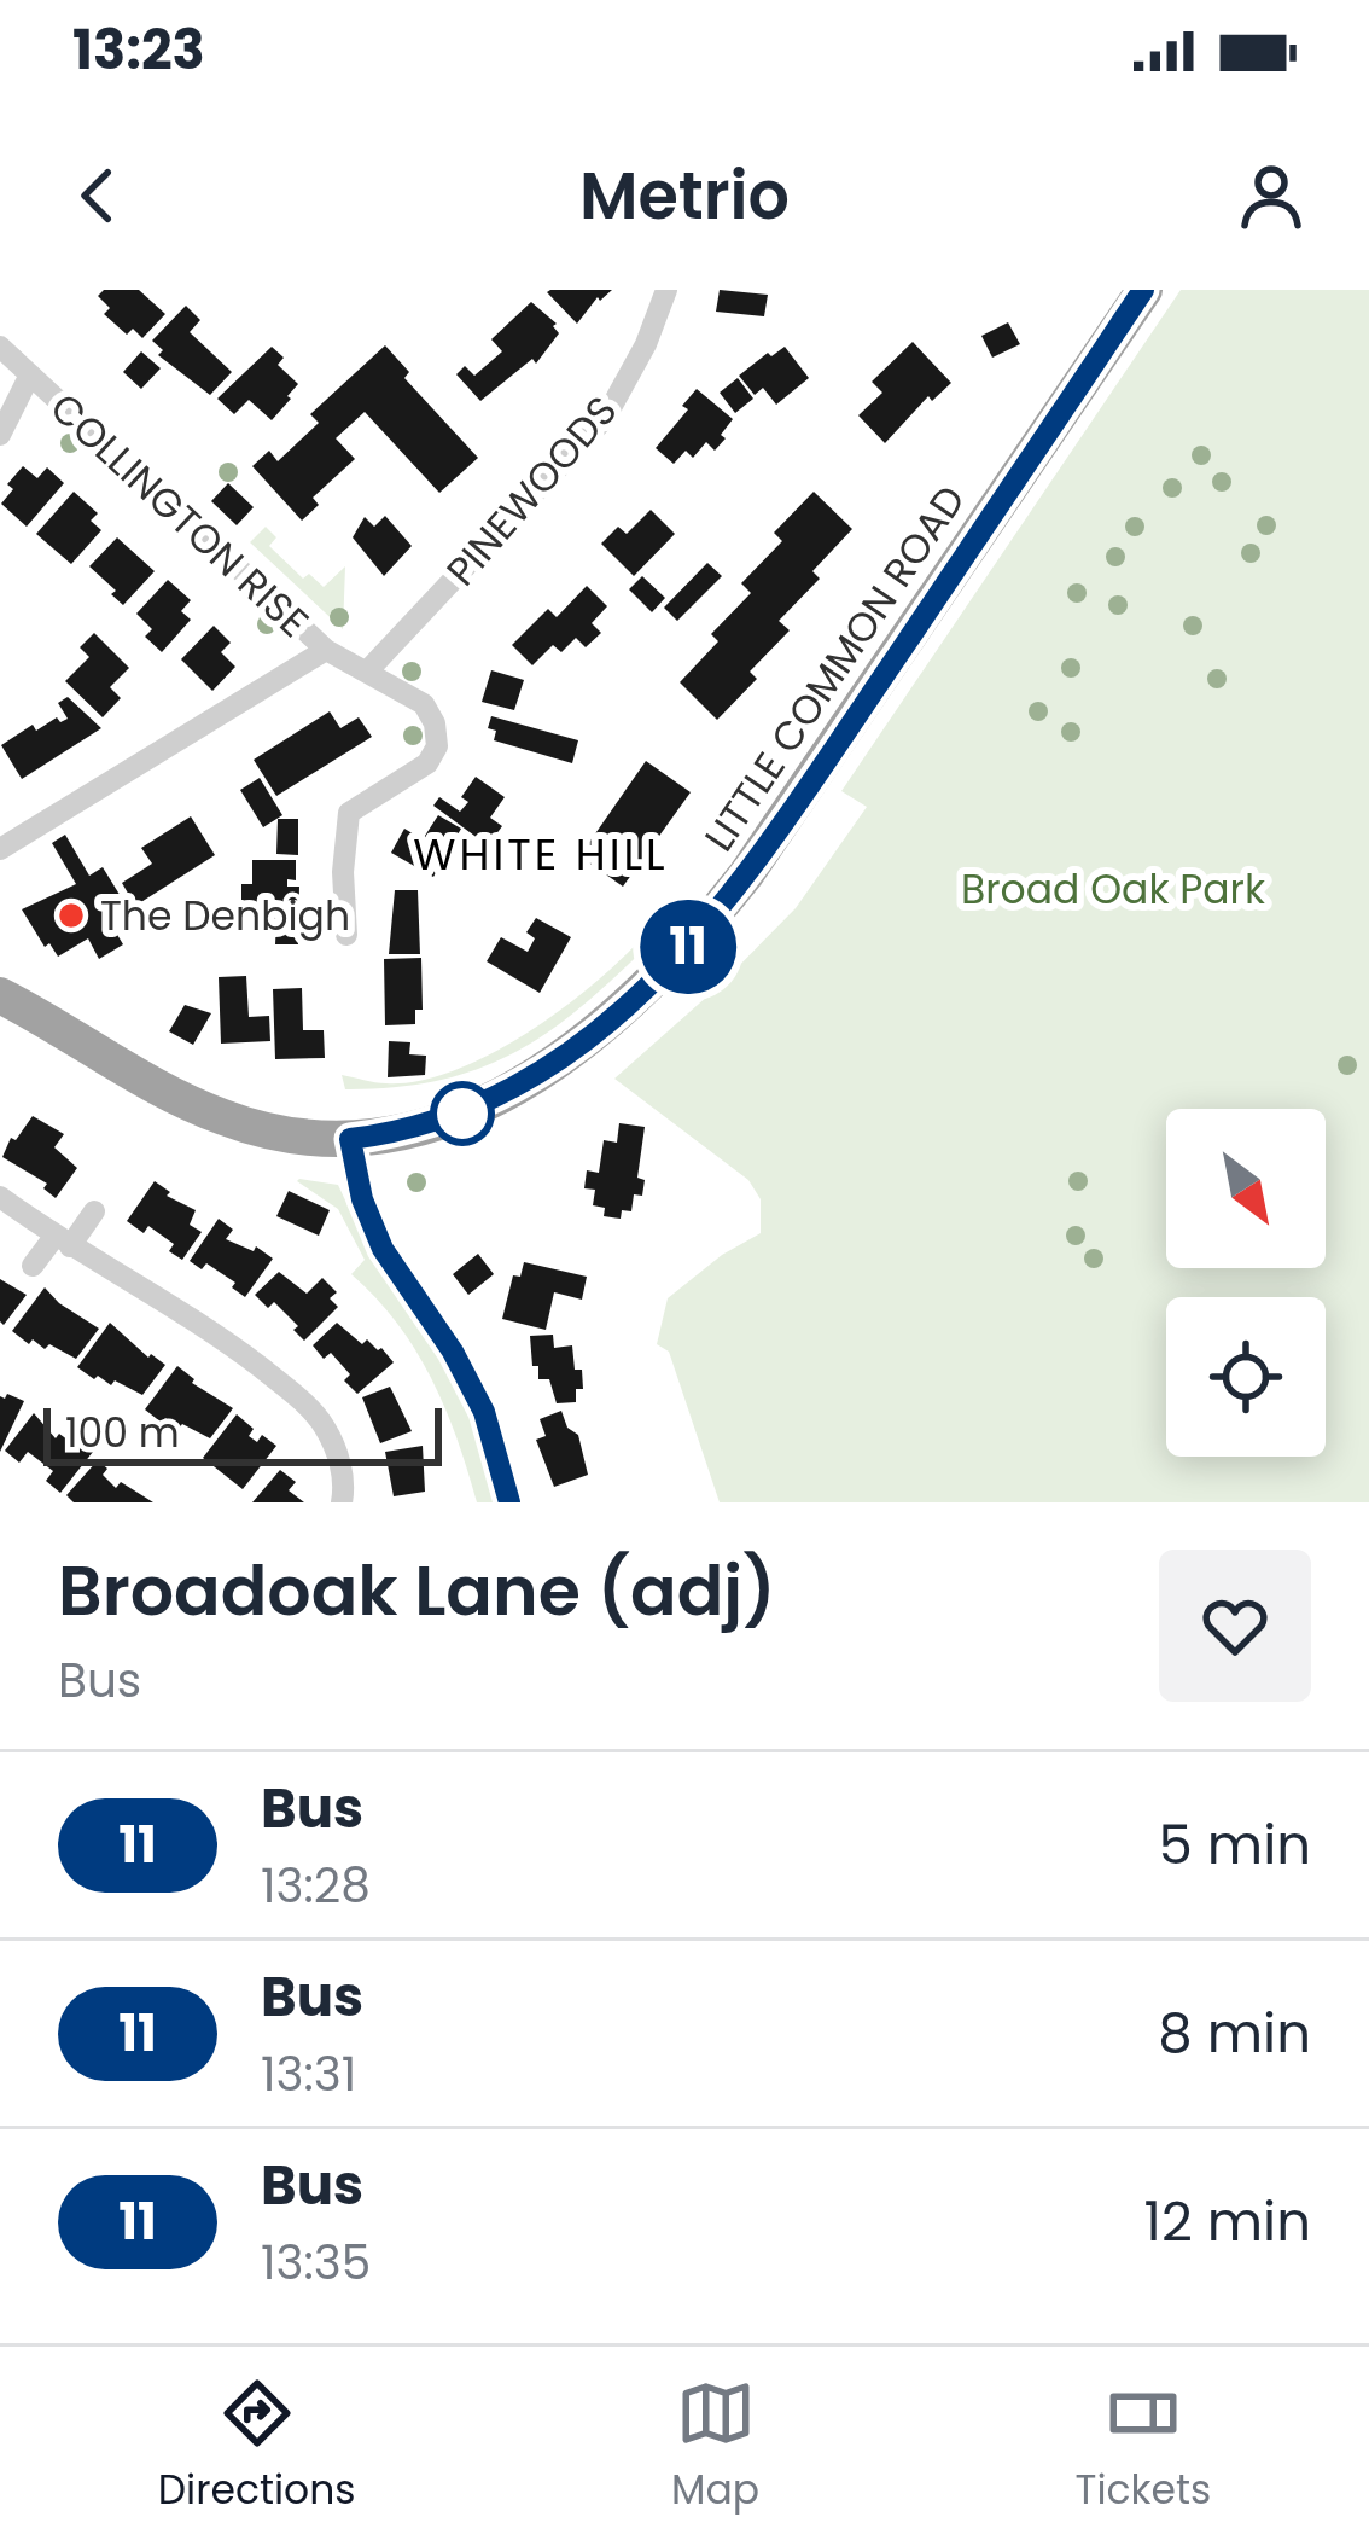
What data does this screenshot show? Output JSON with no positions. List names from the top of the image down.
{
  "streets": {
    "highway": ["LITTLE COMMON ROAD"],
    "street": ["PINEWOODS", "COLLINGTON RISE"]
  },
  "crossings": [
    ["PINEWOODS", "COLLINGTON RISE"]
  ],
  "districts": ["WHITE HILL"],
  "parks": ["Broad Oak Park"],
  "places": ["The Denbigh"],
  "lines": ["bus line 11"],
  "scale_bar": "100 m",
  "north": "bottom right",
  "page": {
    "status": "13:23",
    "header": "Metrio",
    "on_map": "11",
    "scale": "100 m",
    "heading": ["Broadoak Lane (adj)", "Bus"],
    "list": [
      {
        "mark": "11",
        "name": "Bus",
        "note": "13:28",
        "value": "5 min"
      },
      {
        "mark": "11",
        "name": "Bus",
        "note": "13:31",
        "value": "8 min"
      },
      {
        "mark": "11",
        "name": "Bus",
        "note": "13:35",
        "value": "12 min"
      }
    ],
    "tabs": ["Directions", "Map", "Tickets"]
  }
}
